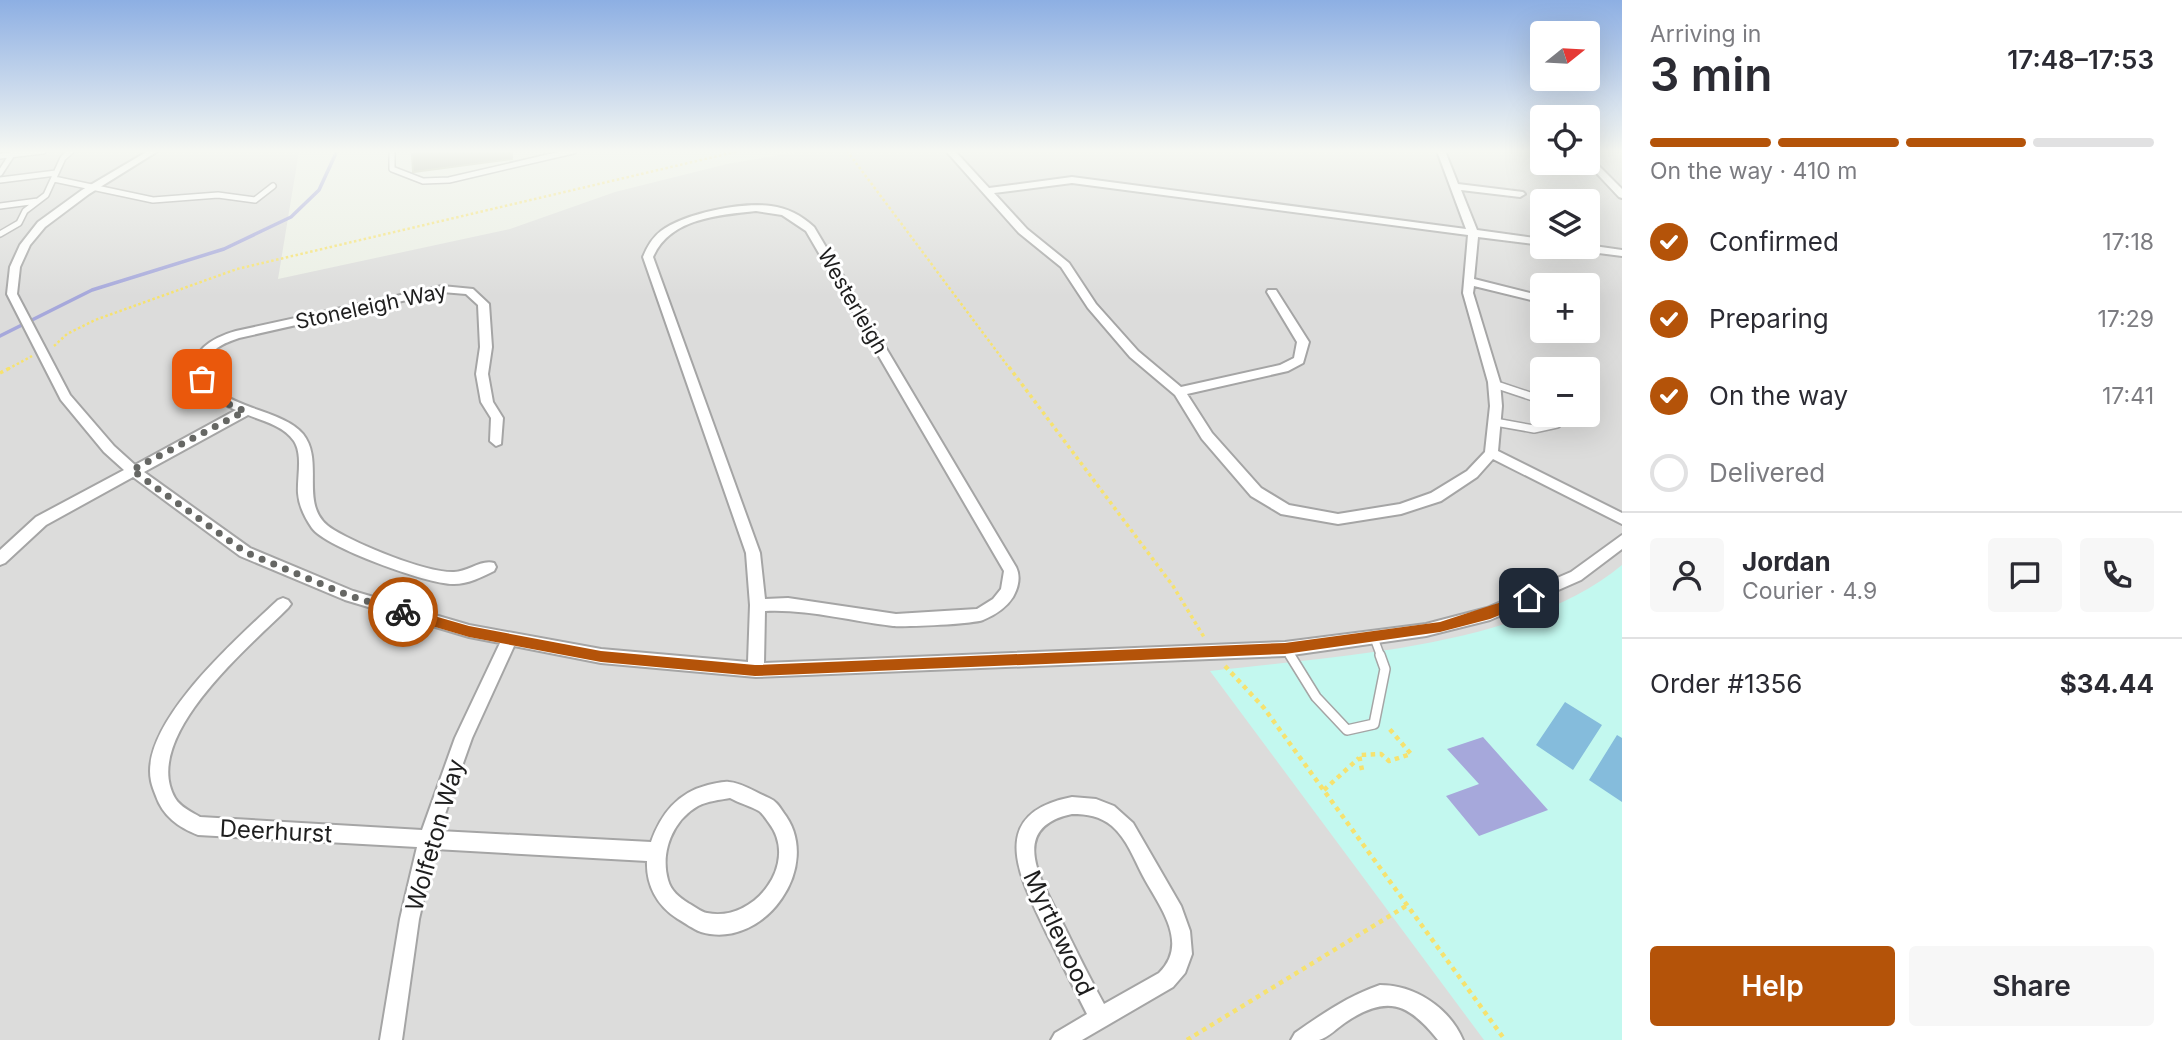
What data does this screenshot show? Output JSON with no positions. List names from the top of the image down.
{
  "streets": {
    "street": [
      "Westerleigh",
      "Stoneleigh Way",
      "Deerhurst",
      "Wolfeton Way",
      "Myrtlewood"
    ]
  },
  "crossings": [
    ["Deerhurst", "Wolfeton Way"]
  ],
  "north": "right",
  "page": {
    "heading": ["3 min", "Arriving in", "17:48–17:53"],
    "panel": [
      "Jordan",
      "Courier · 4.9",
      "Order #1356",
      "$34.44"
    ],
    "map_buttons": ["+", "−"],
    "bar": "On the way · 410 m",
    "list": [
      ["Confirmed", "17:18"],
      ["Preparing", "17:29"],
      ["On the way", "17:41"],
      "Delivered"
    ],
    "buttons": ["Help", "Share"]
  }
}
